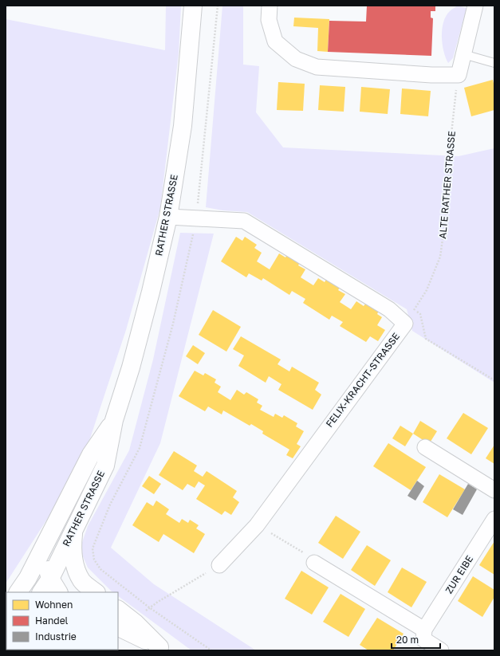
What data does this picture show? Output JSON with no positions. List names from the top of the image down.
{
  "streets": {
    "main road": ["RATHER STRASSE"],
    "street": ["FELIX-KRACHT-STRASSE", "ZUR EIBE"],
    "path": ["ALTE RATHER STRASSE"]
  },
  "crossings": [
    ["ALTE RATHER STRASSE", "FELIX-KRACHT-STRASSE"],
    ["RATHER STRASSE", "FELIX-KRACHT-STRASSE"]
  ],
  "legend": ["Wohnen", "Handel", "Industrie"],
  "scale_bar": "20 m"
}
